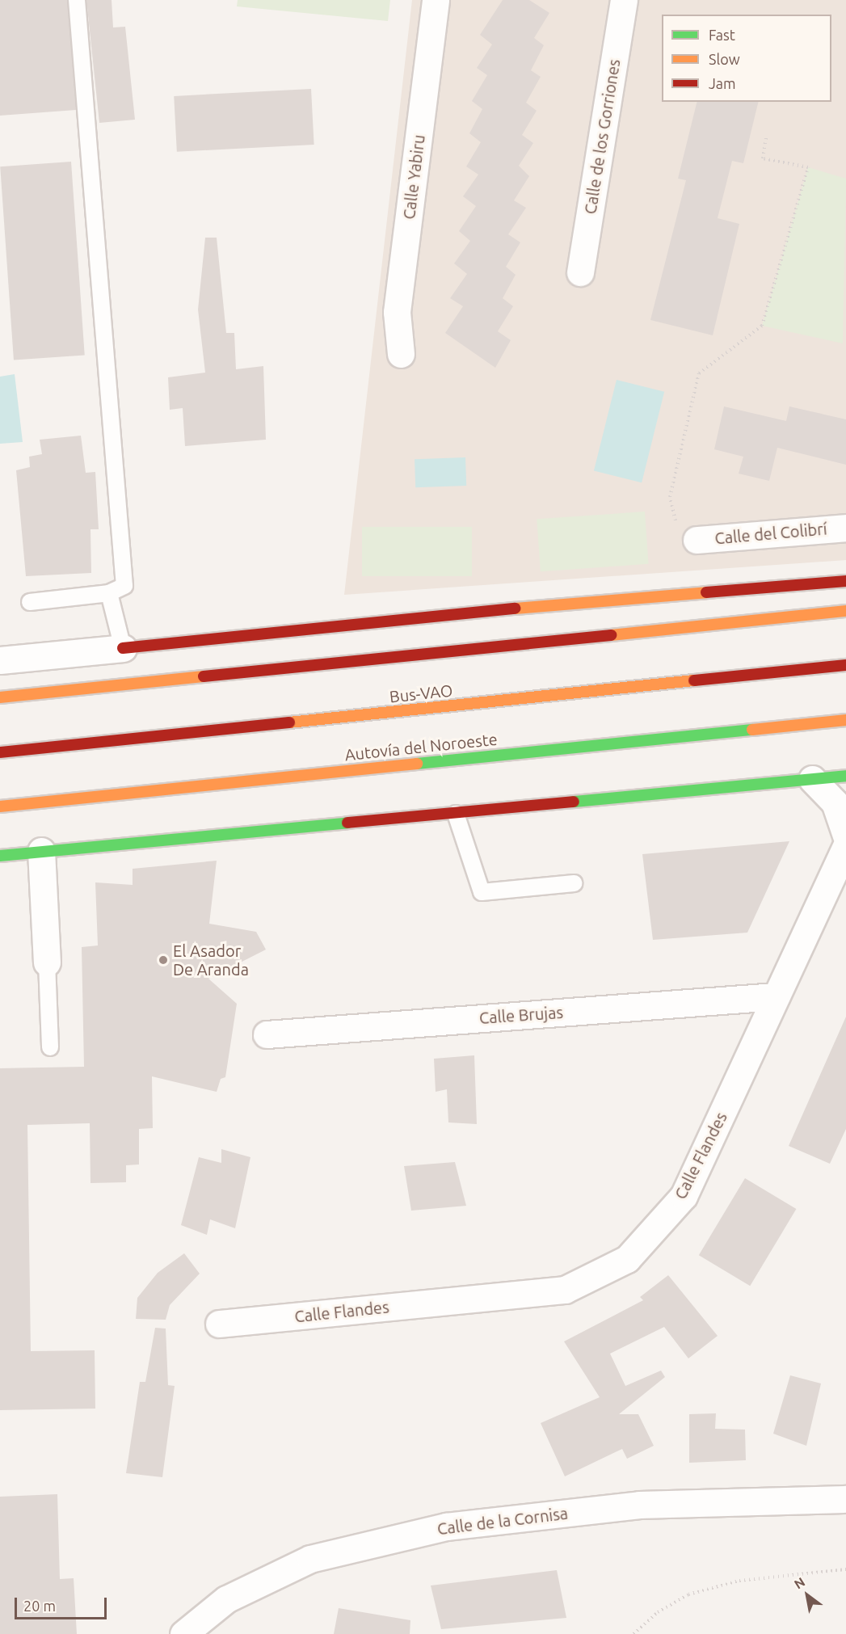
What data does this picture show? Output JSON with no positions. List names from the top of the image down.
{
  "streets": {
    "highway": ["Bus-VAO", "Autovía del Noroeste"],
    "street": [
      "Calle de los Gorriones",
      "Calle Yabiru",
      "Calle del Colibrí",
      "Calle Brujas",
      "Calle Flandes",
      "Calle de la Cornisa"
    ]
  },
  "crossings": [
    ["Calle Brujas", "Calle Flandes"]
  ],
  "places": ["El Asador De Aranda"],
  "legend": ["Fast", "Slow", "Jam"],
  "scale_bar": "20 m",
  "north": "top left"
}
